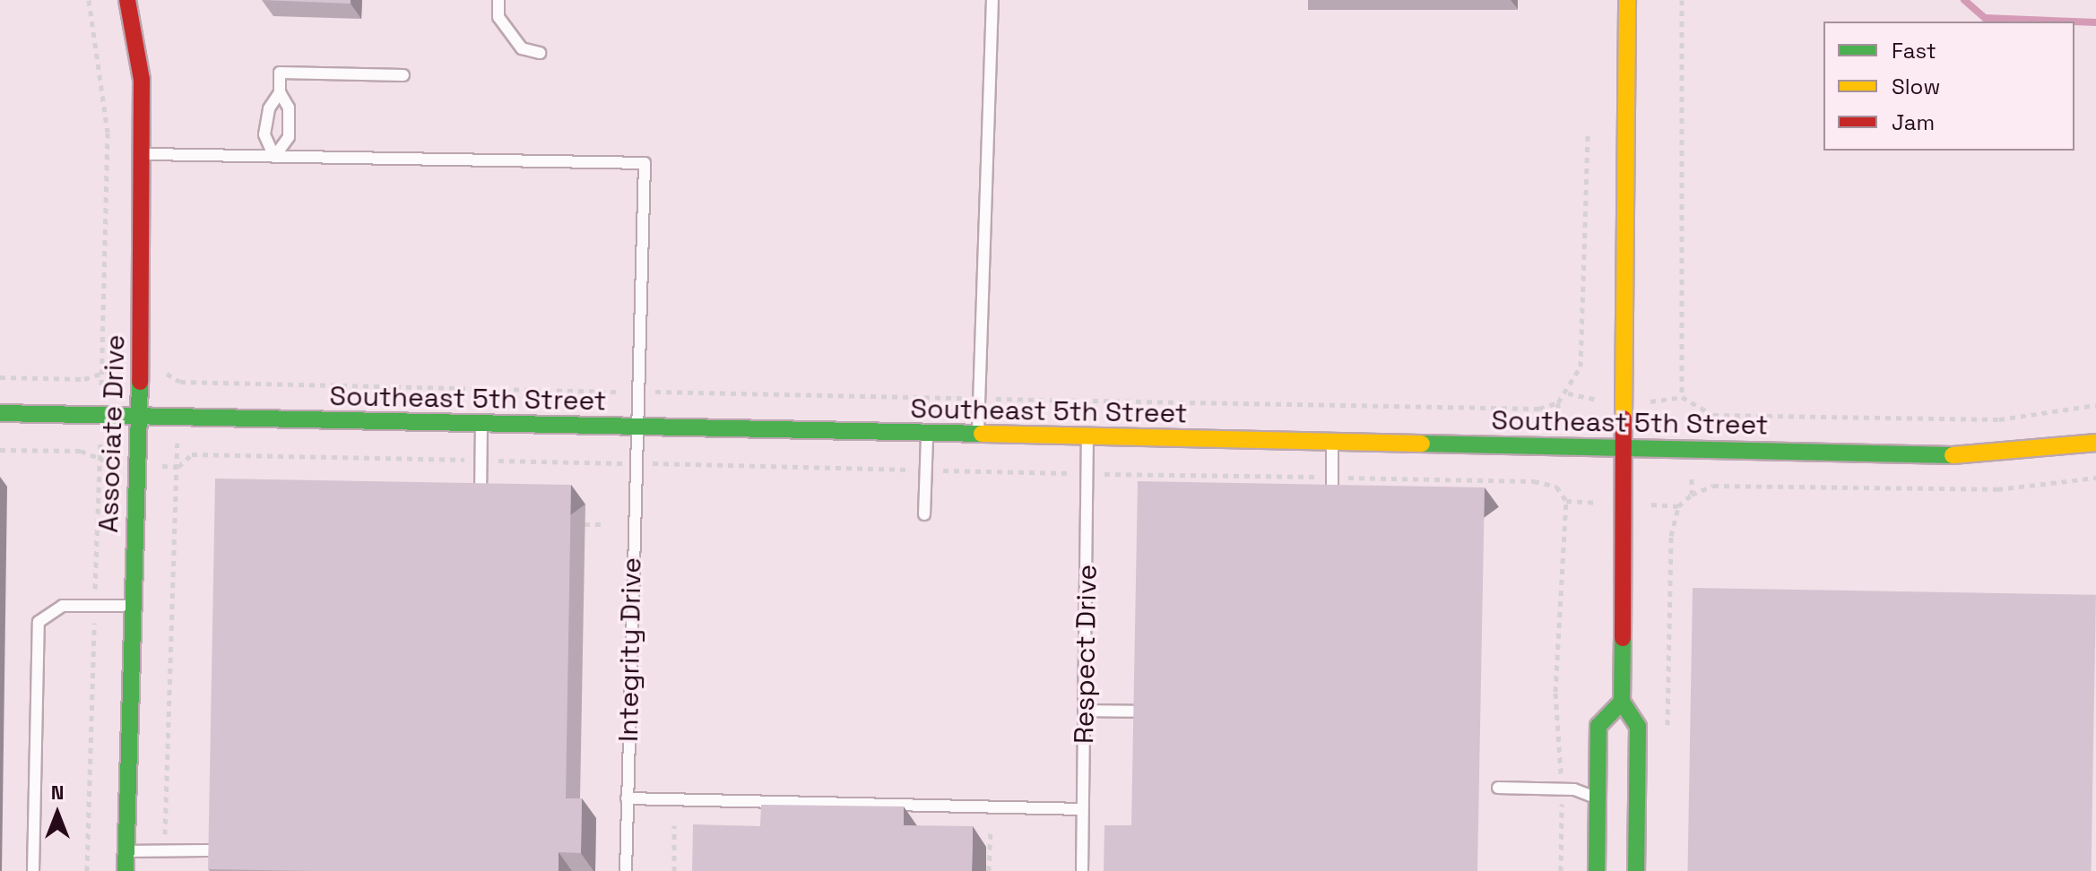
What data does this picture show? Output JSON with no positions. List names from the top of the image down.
{
  "streets": {
    "street": ["Southeast 5th Street", "Associate Drive"],
    "lane": ["Integrity Drive", "Respect Drive"]
  },
  "crossings": [
    ["Southeast 5th Street", "Associate Drive"],
    ["Southeast 5th Street", "Integrity Drive"],
    ["Southeast 5th Street", "Respect Drive"]
  ],
  "legend": ["Fast", "Slow", "Jam"],
  "north": "top"
}
